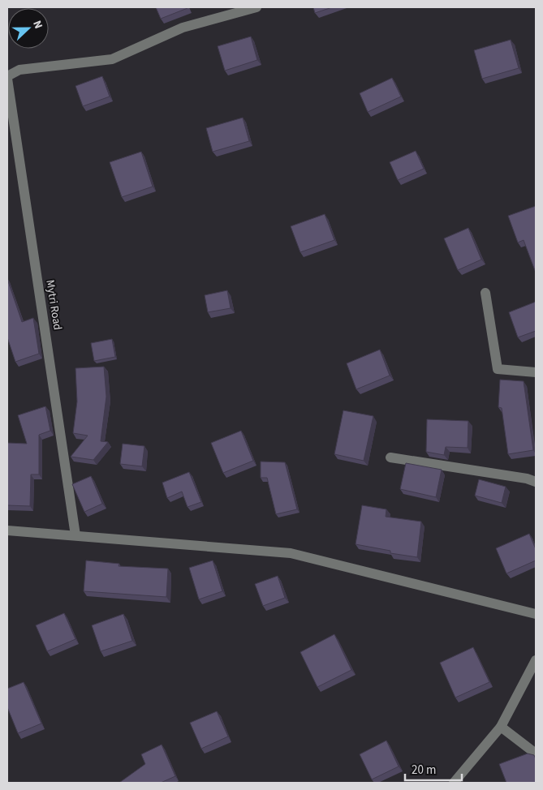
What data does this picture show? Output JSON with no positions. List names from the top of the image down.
{
  "streets": {
    "street": ["Mytri Road"]
  },
  "scale_bar": "20 m",
  "north": "right"
}
